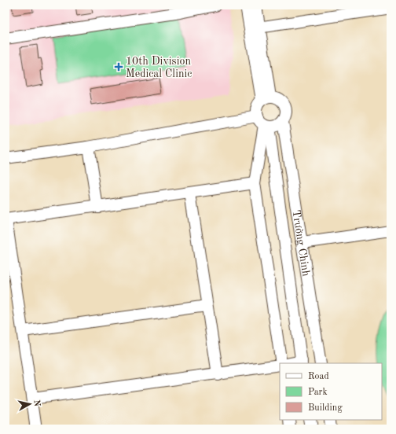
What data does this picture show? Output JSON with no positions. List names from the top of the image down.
{
  "streets": {
    "street": ["Trường Chinh"]
  },
  "places": {
    "health": ["10th Division Medical Clinic"]
  },
  "legend": ["Road", "Park", "Building"],
  "north": "right"
}
